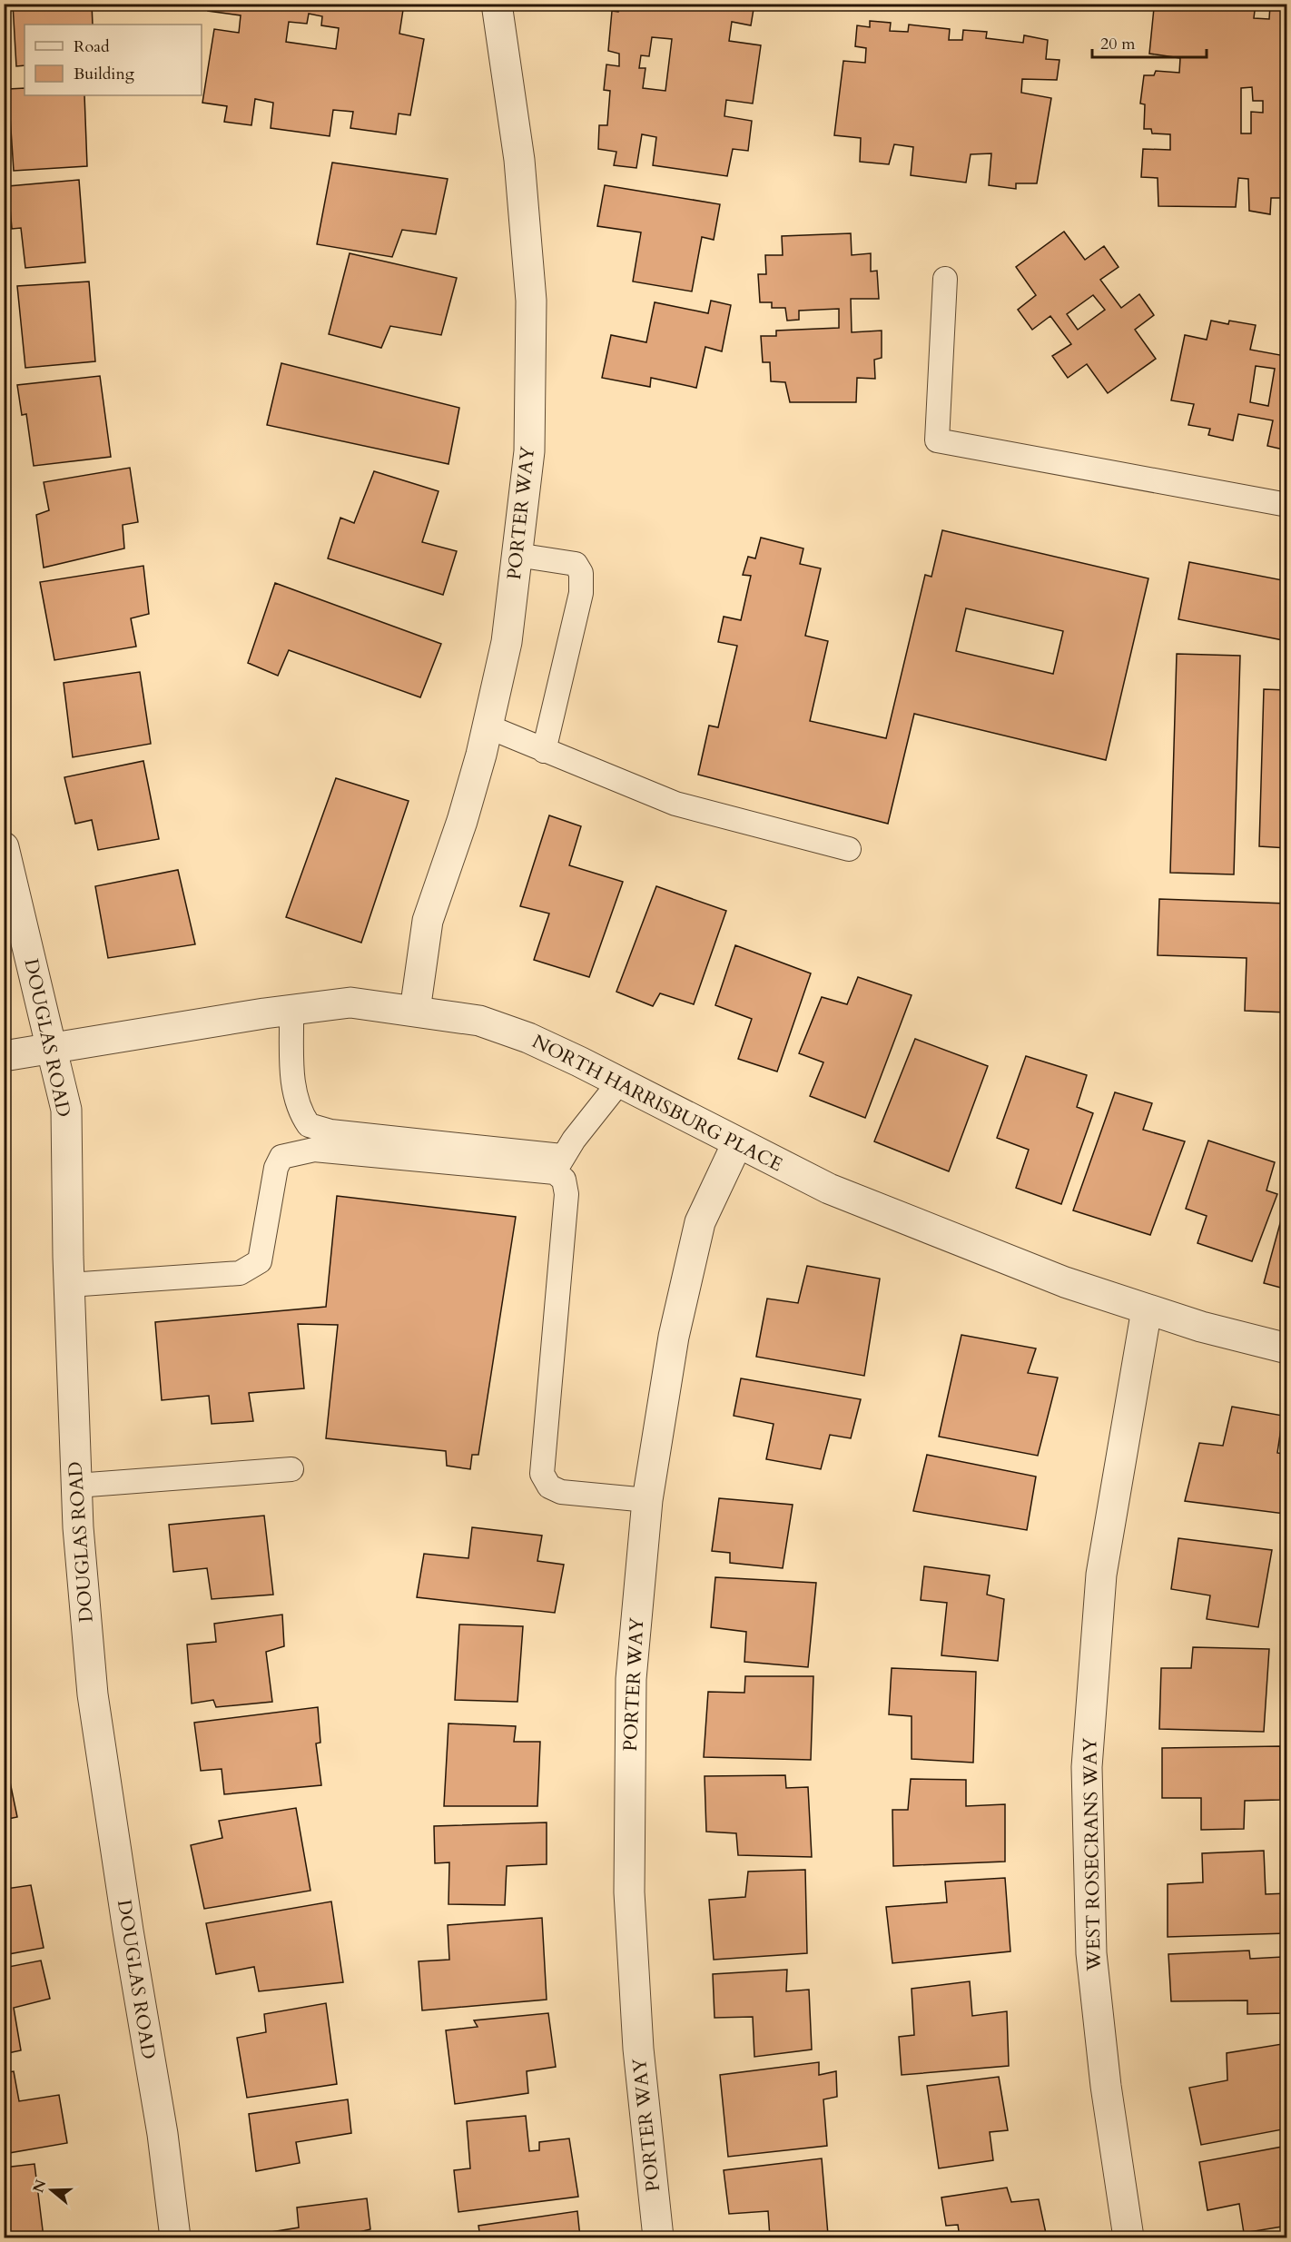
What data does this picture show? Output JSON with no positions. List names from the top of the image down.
{
  "streets": {
    "street": [
      "PORTER WAY",
      "DOUGLAS ROAD",
      "NORTH HARRISBURG PLACE",
      "WEST ROSECRANS WAY"
    ]
  },
  "crossings": [
    ["PORTER WAY", "NORTH HARRISBURG PLACE"],
    ["DOUGLAS ROAD", "NORTH HARRISBURG PLACE"],
    ["NORTH HARRISBURG PLACE", "WEST ROSECRANS WAY"]
  ],
  "legend": ["Road", "Building"],
  "scale_bar": "20 m",
  "north": "left"
}
